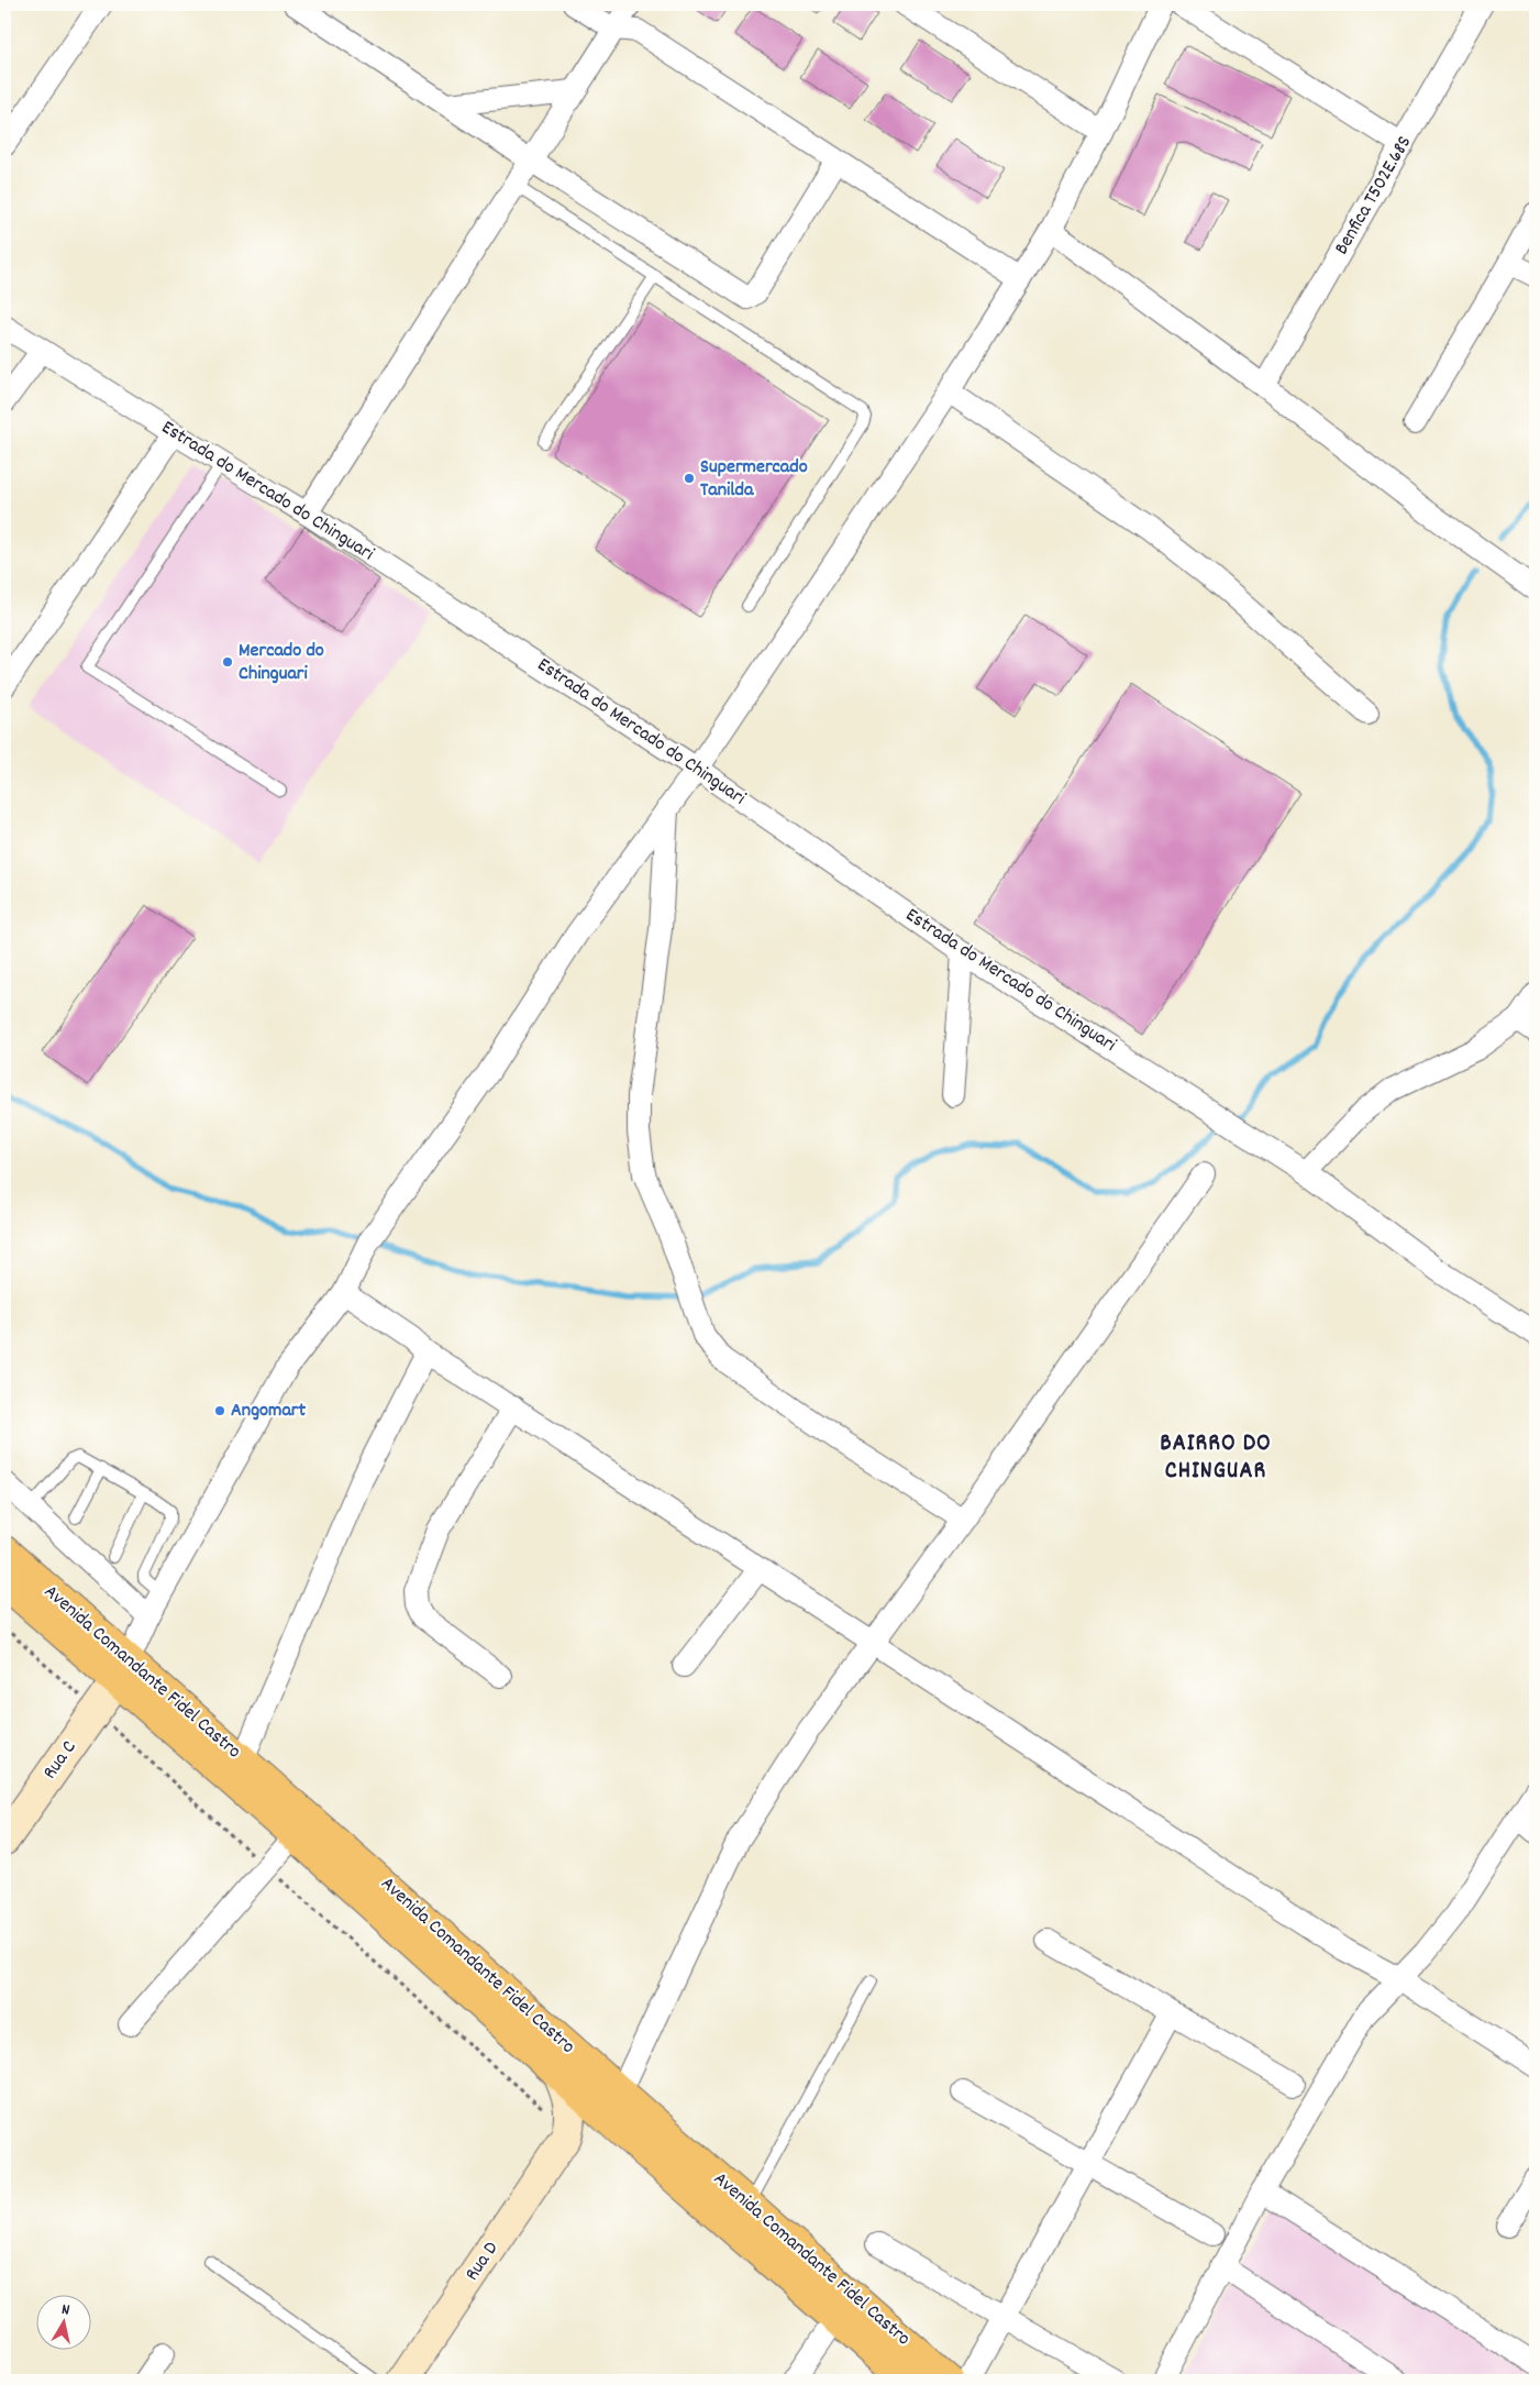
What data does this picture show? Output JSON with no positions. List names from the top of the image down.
{
  "streets": {
    "highway": ["Avenida Comandante Fidel Castro"],
    "street": [
      "Benfica T502E.68S",
      "Estrada do Mercado do Chinguari",
      "Rua C",
      "Rua D"
    ]
  },
  "crossings": [
    ["Avenida Comandante Fidel Castro", "Rua C"],
    ["Avenida Comandante Fidel Castro", "Rua D"]
  ],
  "districts": ["BAIRRO DO CHINGUAR"],
  "places": ["Supermercado Tanilda", "Mercado do Chinguari", "Angomart"],
  "north": "top"
}
